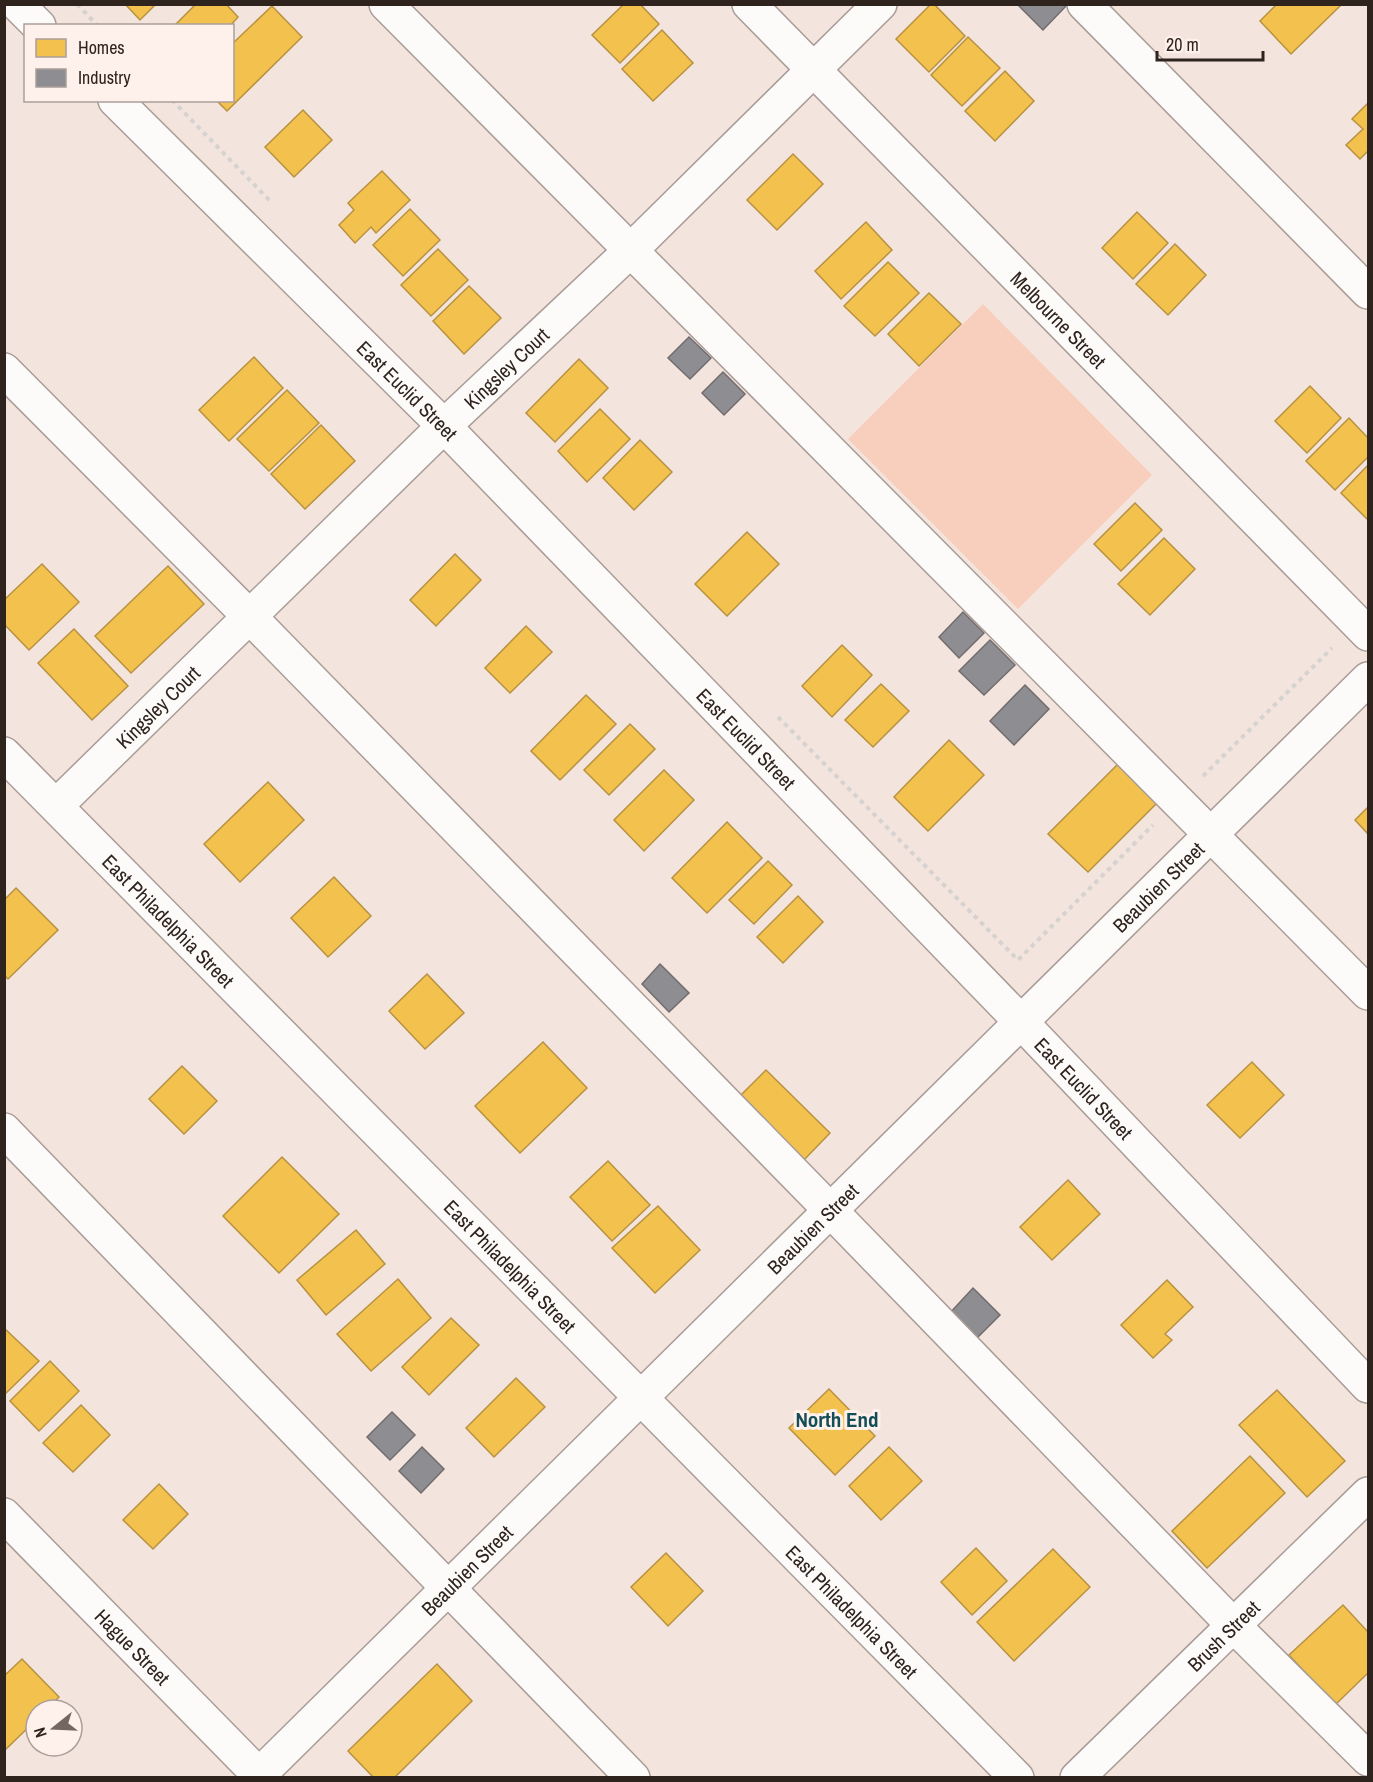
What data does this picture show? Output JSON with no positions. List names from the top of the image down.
{
  "streets": {
    "street": [
      "Melbourne Street",
      "Kingsley Court",
      "East Euclid Street",
      "Beaubien Street",
      "East Philadelphia Street",
      "Brush Street",
      "Hague Street"
    ]
  },
  "crossings": [
    ["Melbourne Street", "Kingsley Court"],
    ["Kingsley Court", "East Euclid Street"],
    ["Kingsley Court", "East Philadelphia Street"],
    ["East Euclid Street", "Beaubien Street"],
    ["Beaubien Street", "East Philadelphia Street"],
    ["Beaubien Street", "Hague Street"]
  ],
  "districts": ["North End"],
  "legend": ["Homes", "Industry"],
  "scale_bar": "20 m",
  "north": "left"
}
